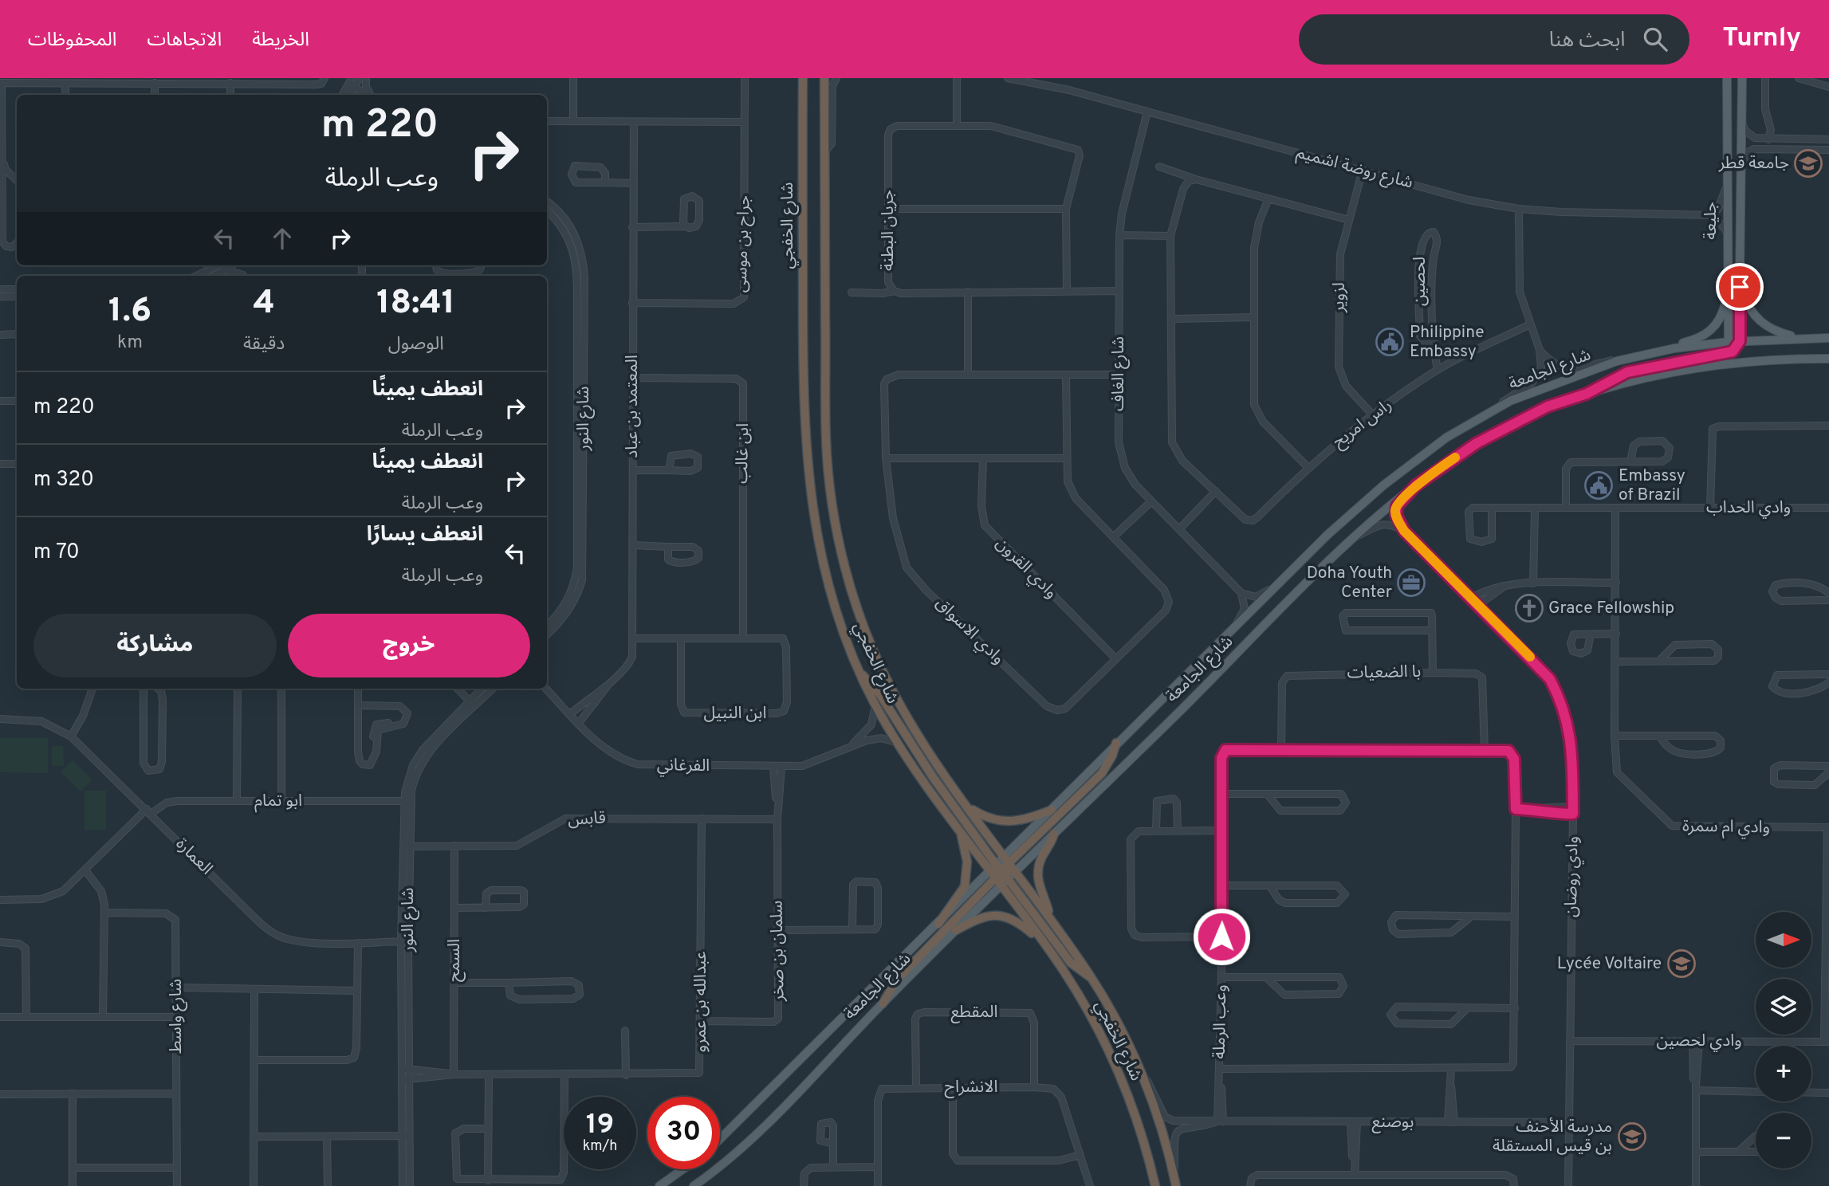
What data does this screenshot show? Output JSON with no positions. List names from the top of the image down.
{
  "streets": {
    "highway": ["شارع الخفجي"],
    "main road": ["جليعة", "شارع الجامعة"],
    "street": [
      "شارع روضة اشميم",
      "جريان البطنة",
      "جراح بن موسى",
      "لحصين",
      "لزوير",
      "شارع الغاف",
      "المعتمد بن عباد",
      "شارع النور",
      "راس امريح",
      "ابن غالب",
      "وادي الحداب",
      "وادي القرون",
      "وادي الاسواق",
      "با الضعيات",
      "ابن النبيل",
      "الفرغاني",
      "ابو تمام",
      "قابس",
      "وادي ام سمرة",
      "العمارة",
      "وادي روضان",
      "سلمان بن صخر",
      "السمح",
      "عبدالله بن عمرو",
      "المقطع",
      "شارع واسط",
      "وعب الرملة",
      "وادي لحصين",
      "الانشراح",
      "بوصنع"
    ]
  },
  "crossings": [
    ["شارع روضة اشميم", "لزوير"],
    ["شارع روضة اشميم", "شارع الغاف"],
    ["جليعة", "شارع الجامعة"],
    ["شارع الخفجي", "شارع الجامعة"],
    ["شارع الخفجي", "الفرغاني"],
    ["شارع الخفجي", "بوصنع"],
    ["جريان البطنة", "شارع الغاف"],
    ["جراح بن موسى", "المعتمد بن عباد"],
    ["لحصين", "راس امريح"],
    ["لزوير", "راس امريح"],
    ["شارع الغاف", "وادي الاسواق"],
    ["المعتمد بن عباد", "ابن غالب"],
    ["المعتمد بن عباد", "ابن النبيل"],
    ["المعتمد بن عباد", "الفرغاني"],
    ["شارع النور", "ابو تمام"],
    ["شارع النور", "قابس"],
    ["شارع النور", "العمارة"],
    ["شارع النور", "عبدالله بن عمرو"],
    ["ابن غالب", "ابن النبيل"],
    ["وادي الحداب", "وادي ام سمرة"],
    ["وادي القرون", "وادي الاسواق"],
    ["با الضعيات", "وعب الرملة"],
    ["الفرغاني", "سلمان بن صخر"],
    ["ابو تمام", "العمارة"],
    ["قابس", "سلمان بن صخر"],
    ["قابس", "السمح"],
    ["قابس", "عبدالله بن عمرو"],
    ["وادي روضان", "وادي لحصين"],
    ["وادي روضان", "بوصنع"],
    ["سلمان بن صخر", "عبدالله بن عمرو"],
    ["السمح", "عبدالله بن عمرو"],
    ["المقطع", "الانشراح"],
    ["وعب الرملة", "بوصنع"]
  ],
  "places": {
    "school or university": ["جامعة قطر", "Lycée Voltaire", "مدرسة الأحنف بن قيس المستقلة"],
    "public building": ["Philippine Embassy", "Embassy of Brazil"],
    "office": ["Doha Youth Center"],
    "church": ["Grace Fellowship"]
  },
  "north": "right",
  "page": {
    "header": "Turnly",
    "search": "ابحث هنا",
    "nav": ["الخريطة", "الاتجاهات", "المحفوظات"],
    "turn": ["220 m", "وعب الرملة"],
    "eta": [
      "18:41",
      "الوصول",
      "4",
      "دقيقة",
      "1.6",
      "km"
    ],
    "list": [
      {
        "name": "انعطف يمينًا",
        "note": "وعب الرملة",
        "value": "220 m"
      },
      {
        "name": "انعطف يمينًا",
        "note": "وعب الرملة",
        "value": "320 m"
      },
      {
        "name": "انعطف يسارًا",
        "note": "وعب الرملة",
        "value": "70 m"
      }
    ],
    "buttons": ["خروج", "مشاركة"],
    "map_buttons": ["+", "−"],
    "speed": "19 km/h",
    "limit": "30"
  }
}
